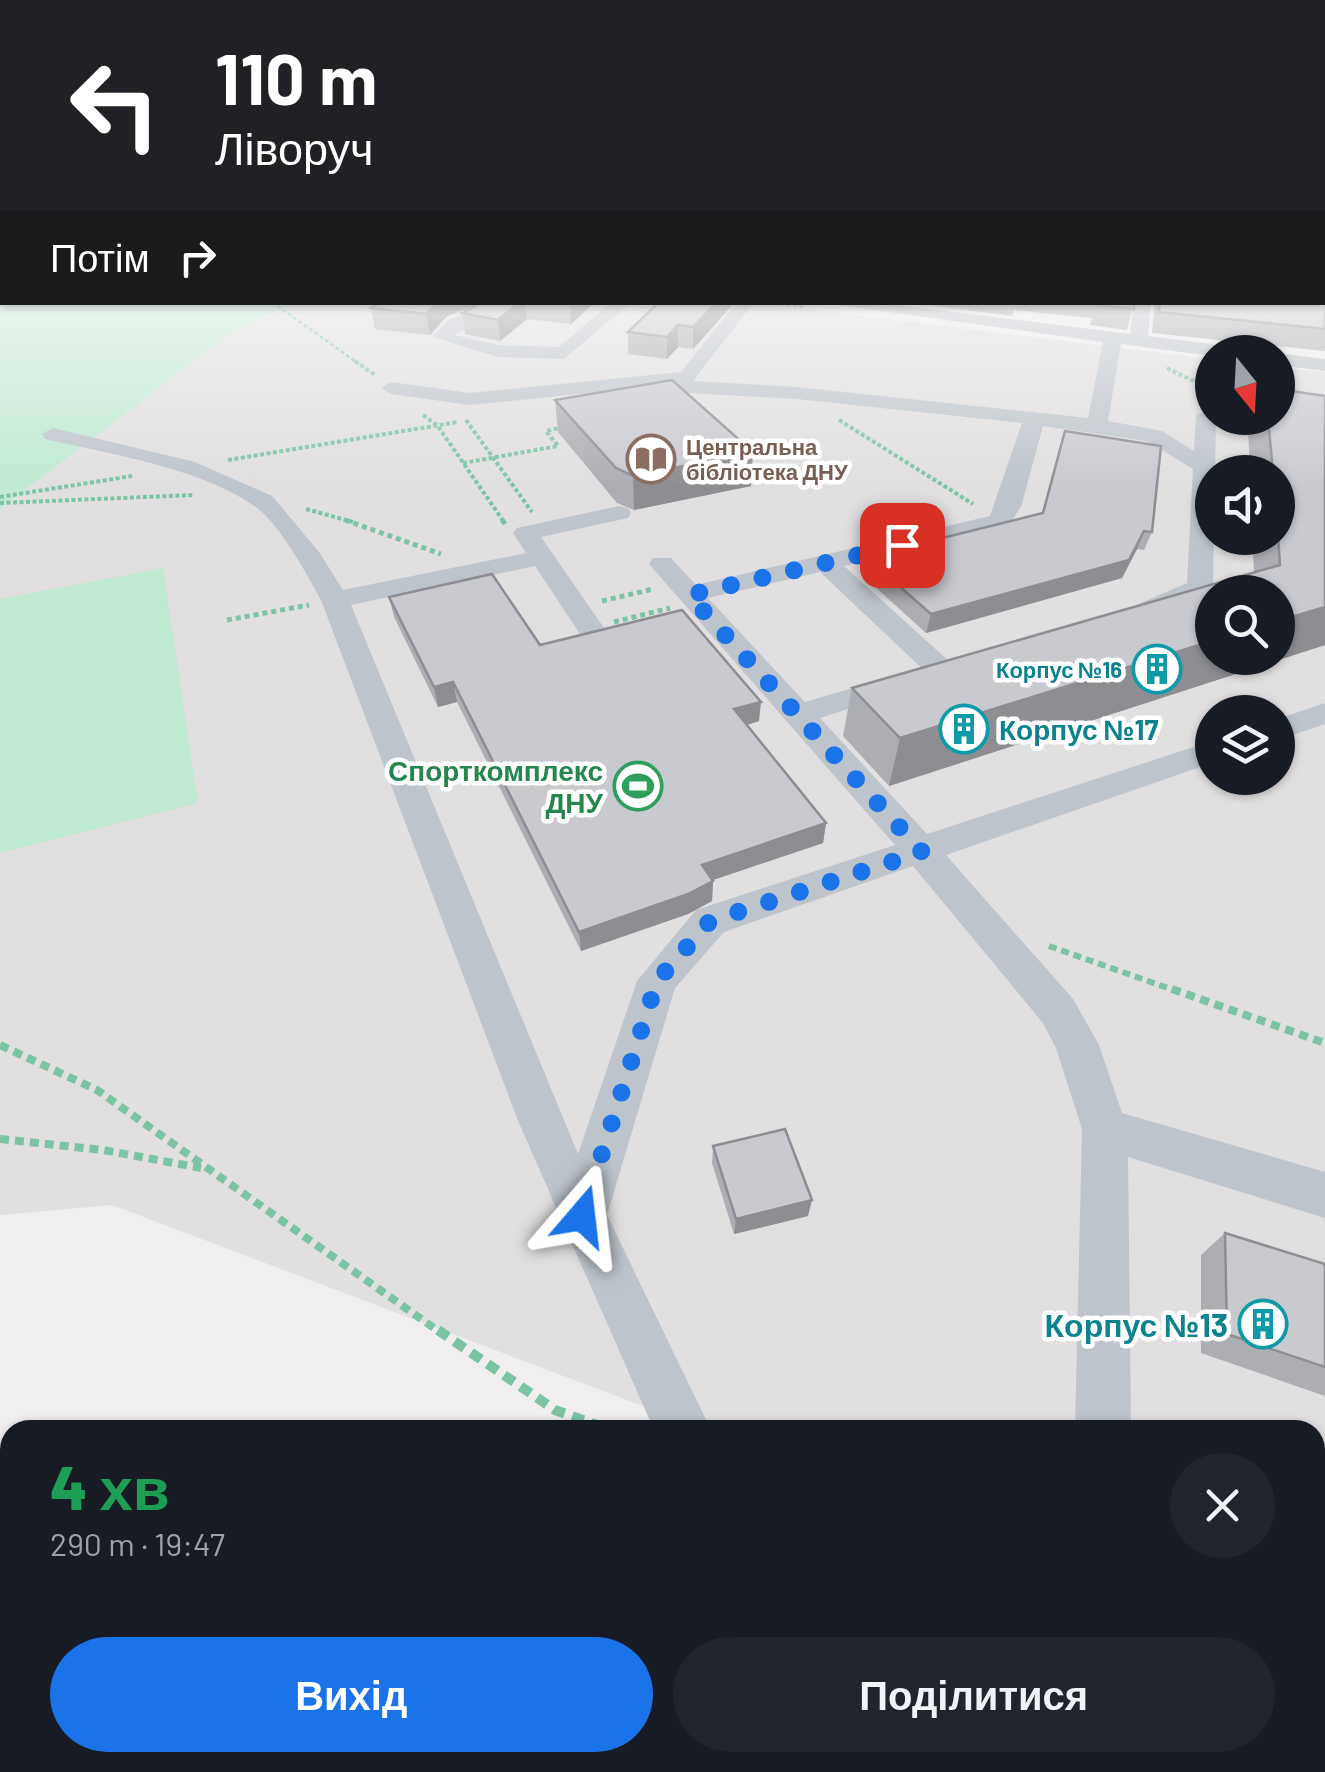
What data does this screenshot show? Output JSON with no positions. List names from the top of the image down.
{
  "places": {
    "library": ["Центральна бібліотека ДНУ"],
    "building": ["Корпус №16", "Корпус №17", "Корпус №13"],
    "sports": ["Спорткомплекс ДНУ"]
  },
  "north": "bottom",
  "page": {
    "turn": ["110 m", "Ліворуч"],
    "then": "Потім",
    "heading": ["4 хв", "290 m · 19:47"],
    "buttons": ["Вихід", "Поділитися"]
  }
}
